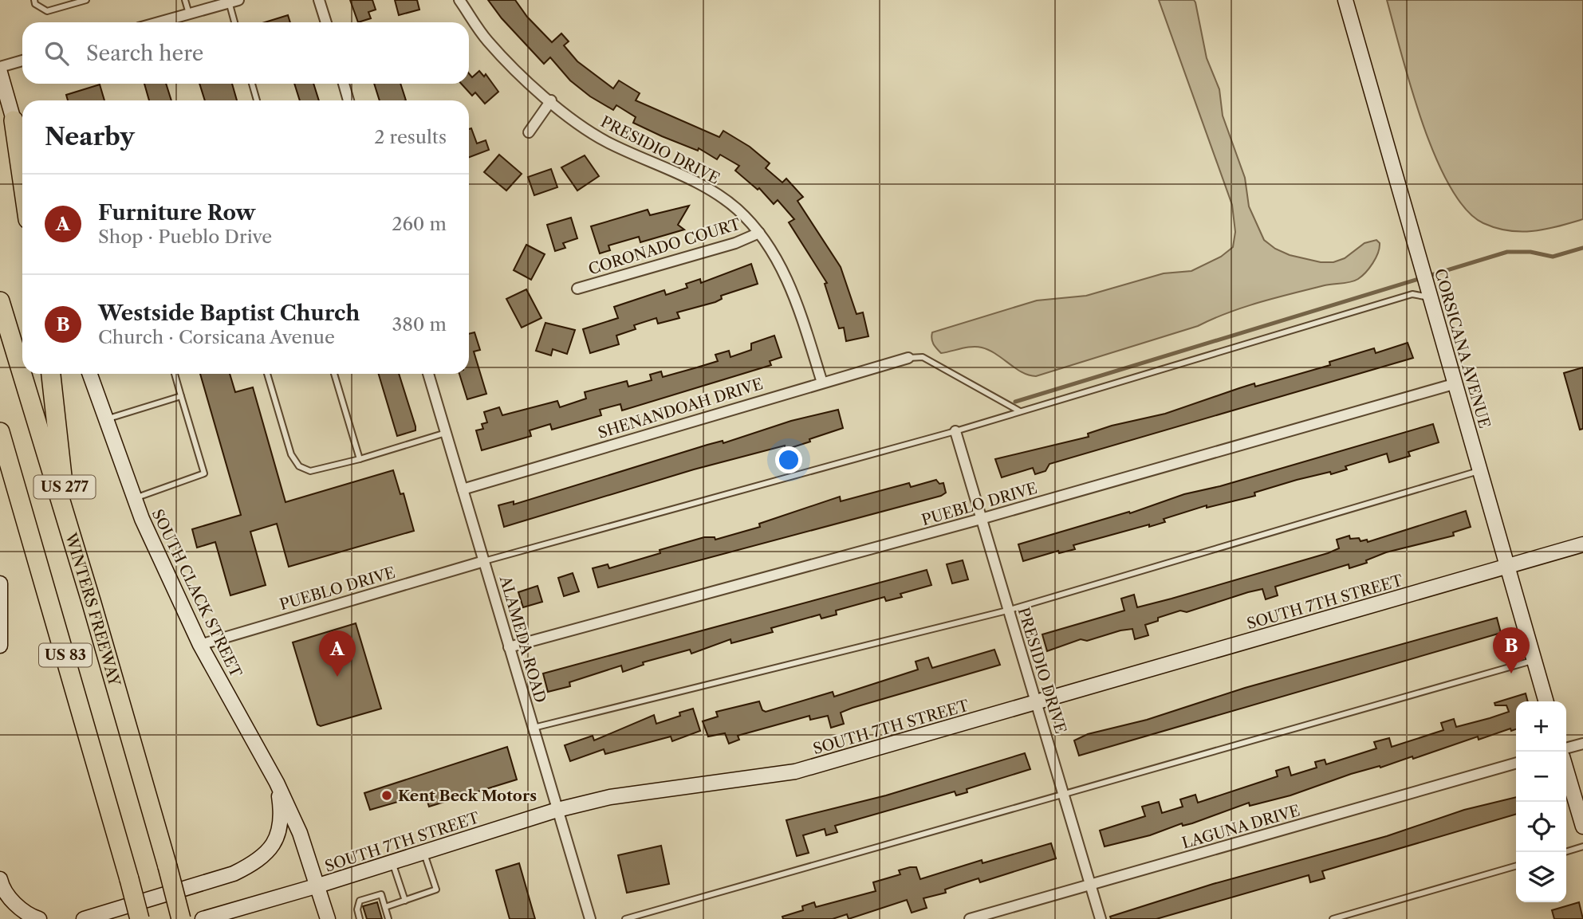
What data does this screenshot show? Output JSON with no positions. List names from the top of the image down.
{
  "streets": {
    "highway": ["US 277", "WINTERS FREEWAY", "US 83"],
    "main road": ["CORSICANA AVENUE", "SOUTH CLACK STREET", "SOUTH 7TH STREET"],
    "street": [
      "PRESIDIO DRIVE",
      "CORONADO COURT",
      "SHENANDOAH DRIVE",
      "PUEBLO DRIVE",
      "ALAMEDA ROAD",
      "LAGUNA DRIVE"
    ]
  },
  "crossings": [
    ["PRESIDIO DRIVE", "CORONADO COURT"],
    ["PRESIDIO DRIVE", "SHENANDOAH DRIVE"],
    ["PRESIDIO DRIVE", "PUEBLO DRIVE"],
    ["PRESIDIO DRIVE", "SOUTH 7TH STREET"],
    ["PRESIDIO DRIVE", "LAGUNA DRIVE"],
    ["CORSICANA AVENUE", "PUEBLO DRIVE"],
    ["CORSICANA AVENUE", "SOUTH 7TH STREET"],
    ["SHENANDOAH DRIVE", "ALAMEDA ROAD"],
    ["US 277", "WINTERS FREEWAY"],
    ["PUEBLO DRIVE", "SOUTH CLACK STREET"],
    ["PUEBLO DRIVE", "ALAMEDA ROAD"],
    ["SOUTH CLACK STREET", "SOUTH 7TH STREET"],
    ["SOUTH 7TH STREET", "ALAMEDA ROAD"]
  ],
  "places": ["Kent Beck Motors"],
  "page": {
    "search": "Search here",
    "heading": ["Nearby", "2 results"],
    "list": [
      {
        "mark": "A",
        "name": "Furniture Row",
        "note": "Shop · Pueblo Drive",
        "value": "260 m"
      },
      {
        "mark": "B",
        "name": "Westside Baptist Church",
        "note": "Church · Corsicana Avenue",
        "value": "380 m"
      }
    ],
    "pins": ["B", "A"],
    "map_buttons": ["+", "−"]
  }
}
